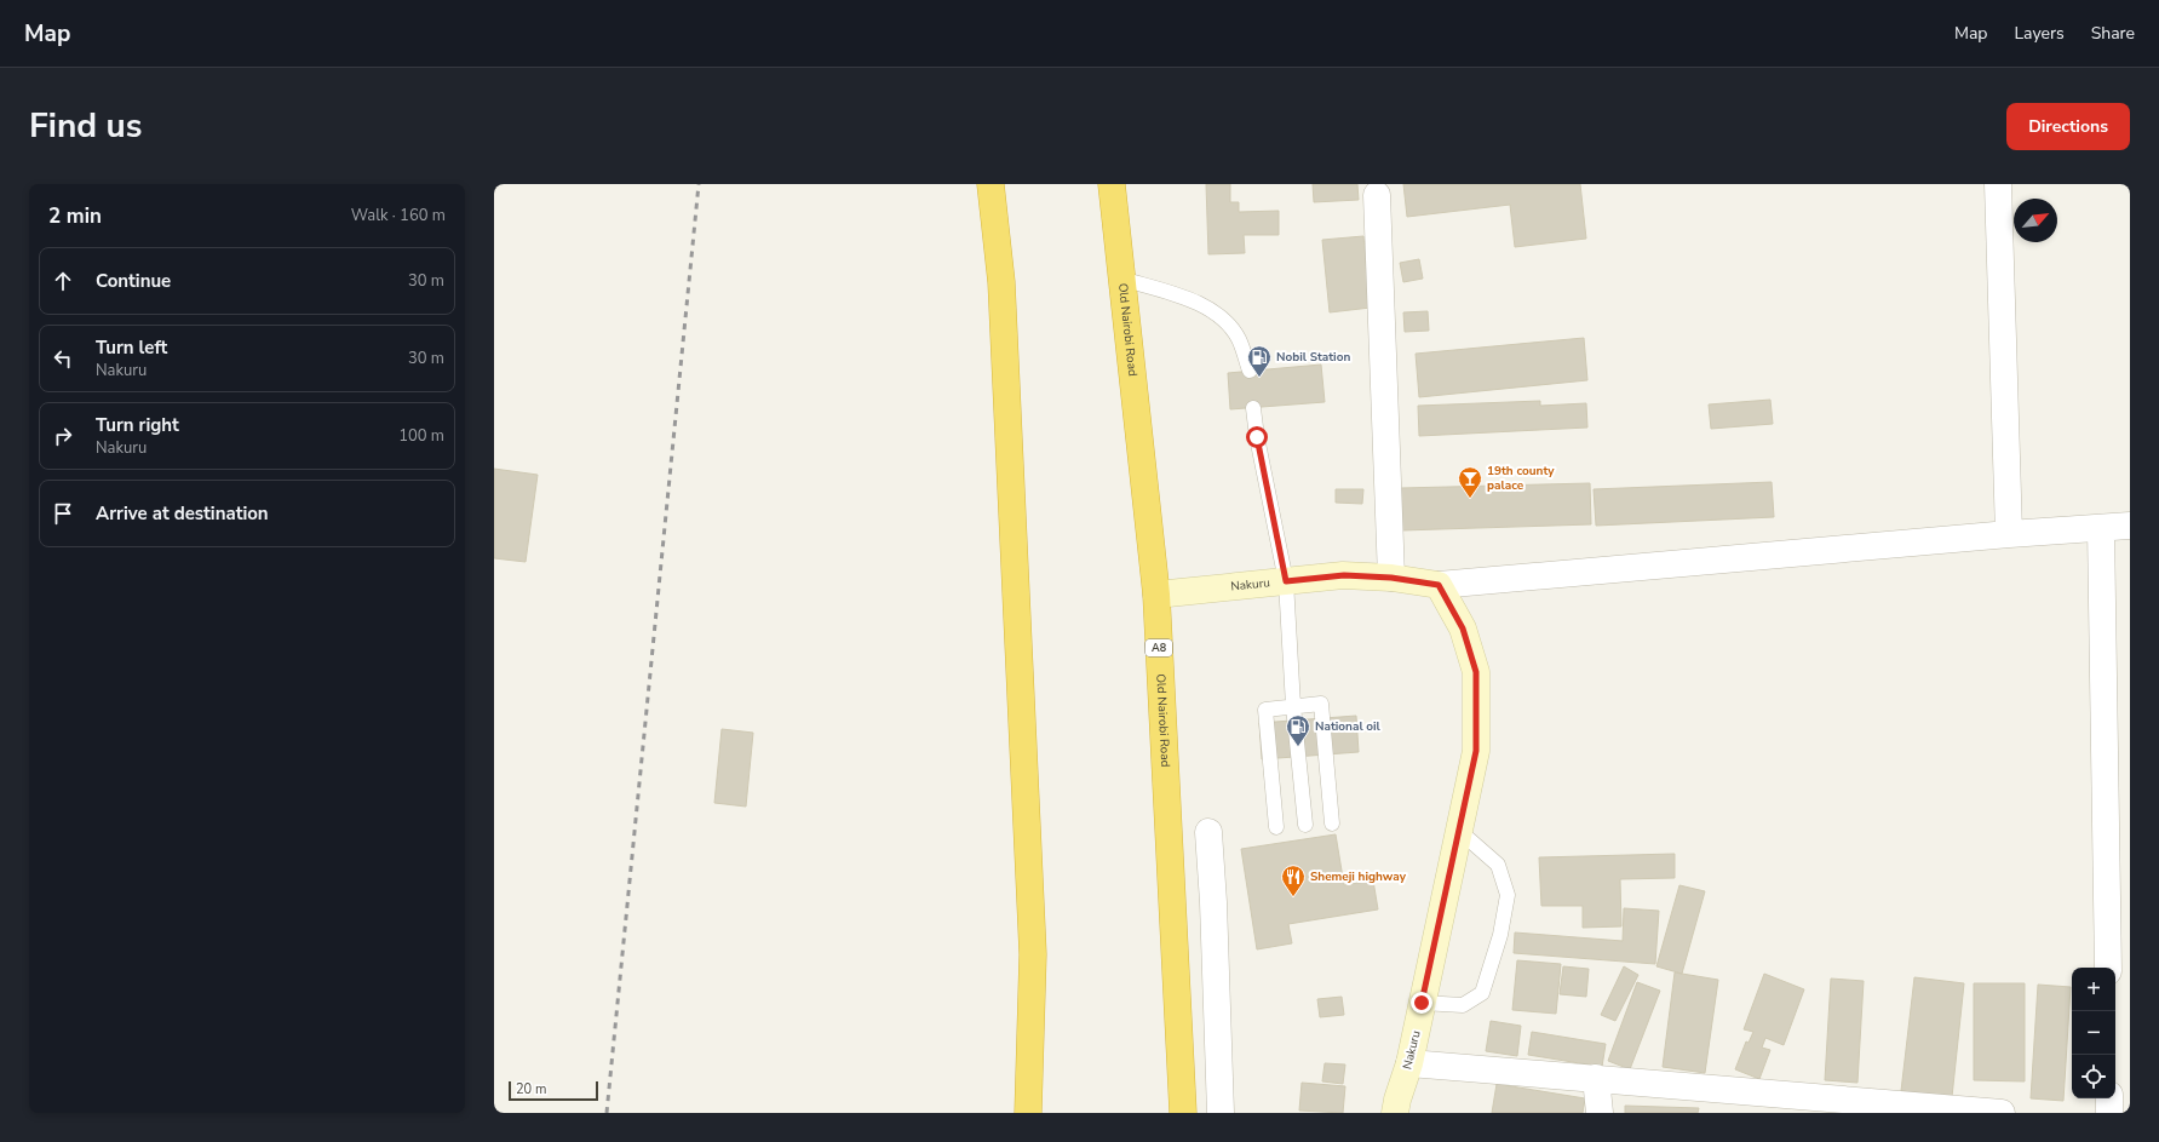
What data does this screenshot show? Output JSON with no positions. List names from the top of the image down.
{
  "streets": {
    "highway": ["Old Nairobi Road", "A8"],
    "main road": ["Nakuru"]
  },
  "crossings": [
    ["Old Nairobi Road", "Nakuru"]
  ],
  "places": {
    "fuel station": ["Nobil Station", "National oil"],
    "bar": ["19th county palace"],
    "restaurant": ["Shemeji highway"]
  },
  "scale_bar": "20 m",
  "north": "top right",
  "page": {
    "header": "Map",
    "nav": ["Map", "Layers", "Share"],
    "title": "Find us",
    "buttons": "Directions",
    "heading": ["2 min", "Walk · 160 m"],
    "list": [
      ["Continue", "30 m"],
      ["Turn left", "Nakuru", "30 m"],
      ["Turn right", "Nakuru", "100 m"],
      "Arrive at destination"
    ],
    "map_buttons": ["+", "−"],
    "scale": "20 m"
  }
}
